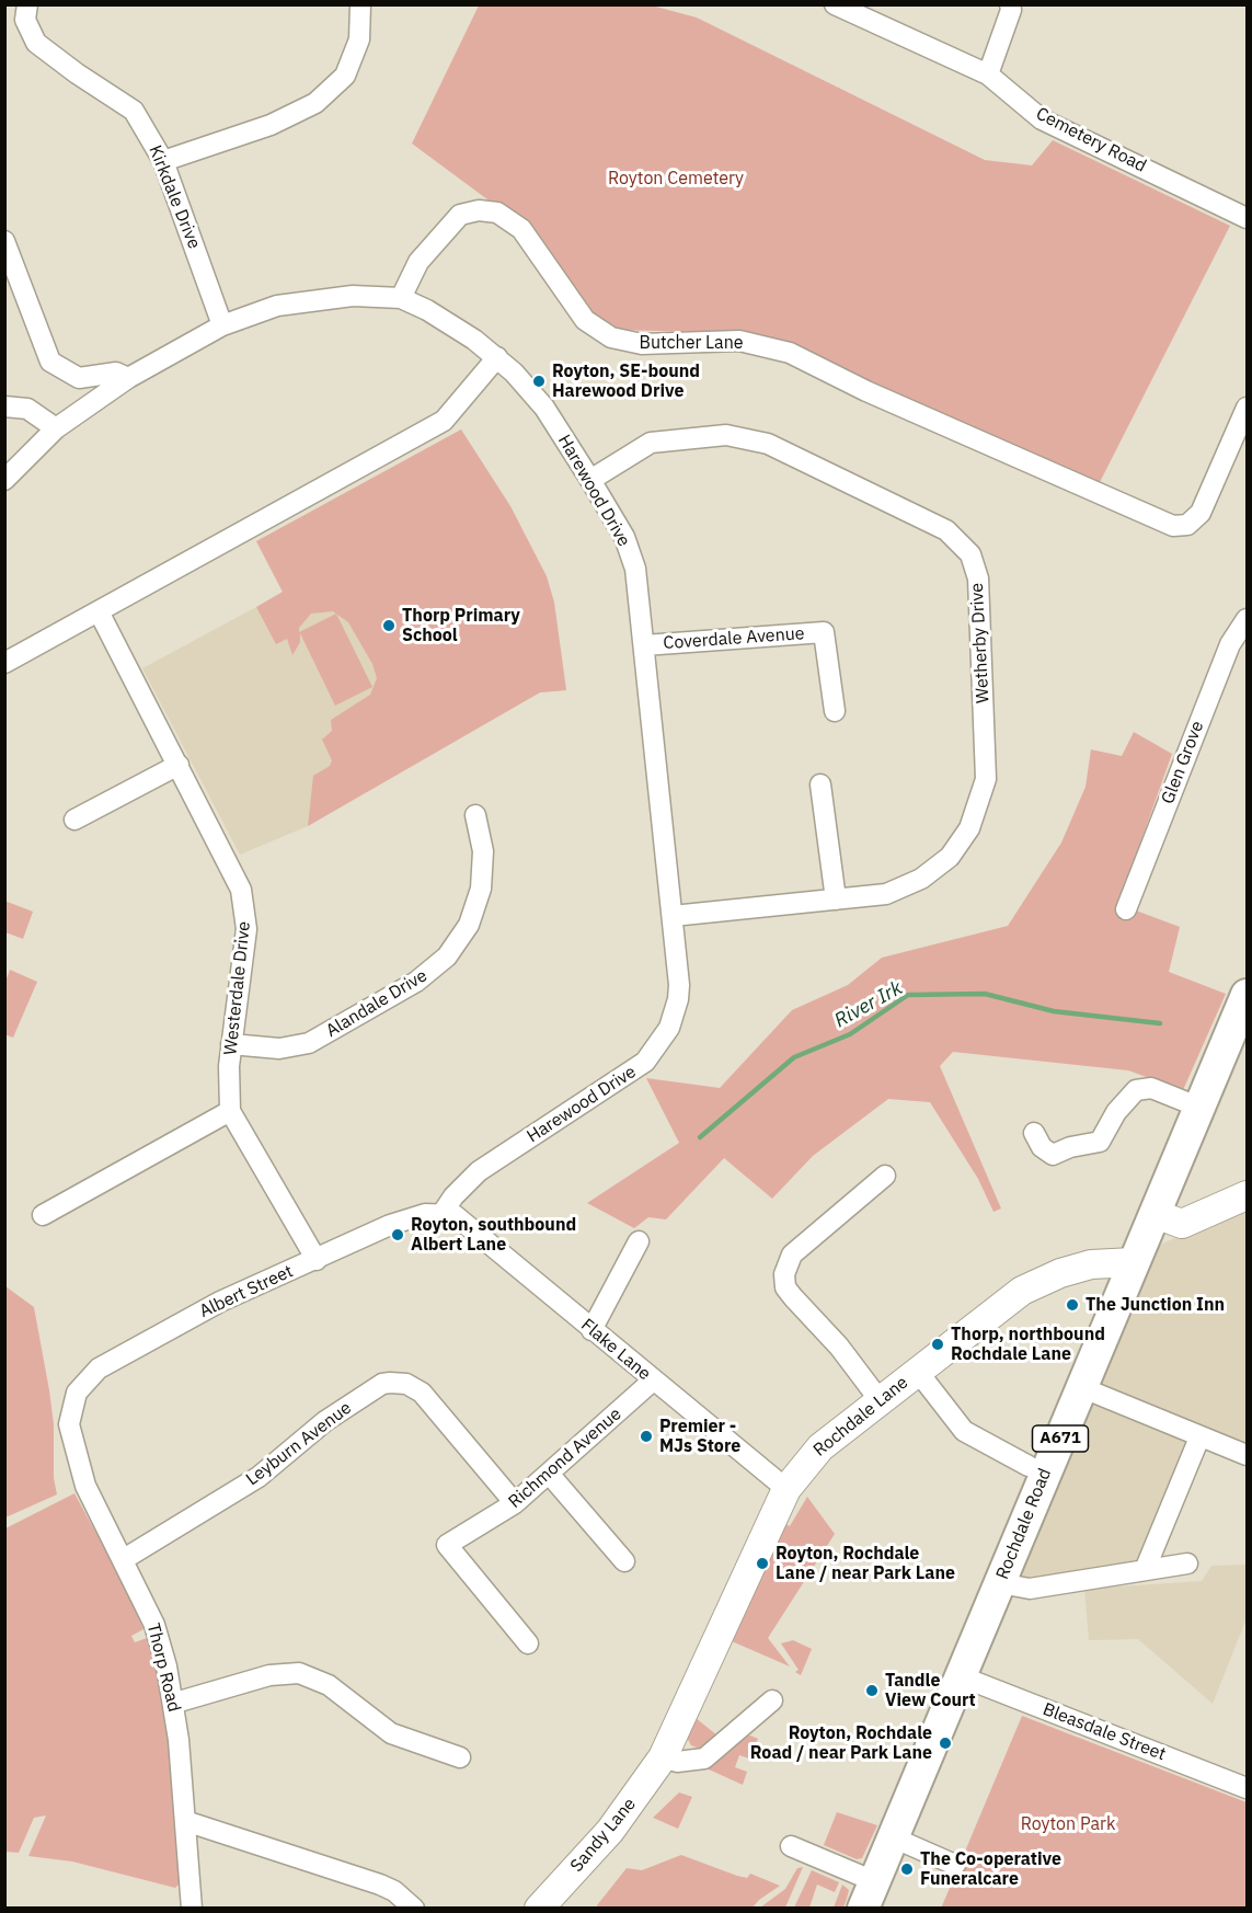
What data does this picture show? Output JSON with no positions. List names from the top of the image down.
{
  "streets": {
    "main road": ["A671", "Rochdale Road"],
    "street": [
      "Cemetery Road",
      "Kirkdale Drive",
      "Butcher Lane",
      "Harewood Drive",
      "Coverdale Avenue",
      "Wetherby Drive",
      "Glen Grove",
      "Westerdale Drive",
      "Alandale Drive",
      "Albert Street",
      "Flake Lane",
      "Rochdale Lane",
      "Leyburn Avenue",
      "Richmond Avenue",
      "Thorp Road",
      "Bleasdale Street",
      "Sandy Lane"
    ]
  },
  "crossings": [
    ["Kirkdale Drive", "Harewood Drive"],
    ["Butcher Lane", "Harewood Drive"],
    ["Harewood Drive", "Coverdale Avenue"],
    ["Harewood Drive", "Wetherby Drive"],
    ["Harewood Drive", "Albert Street"],
    ["Harewood Drive", "Flake Lane"],
    ["Westerdale Drive", "Alandale Drive"],
    ["Albert Street", "Flake Lane"],
    ["Albert Street", "Thorp Road"],
    ["Flake Lane", "Rochdale Lane"],
    ["Flake Lane", "Richmond Avenue"],
    ["Rochdale Lane", "Rochdale Road"],
    ["Rochdale Lane", "Sandy Lane"],
    ["Leyburn Avenue", "Richmond Avenue"],
    ["Leyburn Avenue", "Thorp Road"],
    ["Rochdale Road", "Bleasdale Street"]
  ],
  "water": ["River Irk"],
  "parks": ["Royton Cemetery", "Royton Park"],
  "places": [
    "Royton, SE-bound Harewood Drive",
    "Thorp Primary School",
    "Royton, southbound Albert Lane",
    "The Junction Inn",
    "Thorp, northbound Rochdale Lane",
    "Premier - MJs Store",
    "Royton, Rochdale Lane / near Park Lane",
    "Tandle View Court",
    "Royton, Rochdale Road / near Park Lane",
    "The Co-operative Funeralcare"
  ]
}
